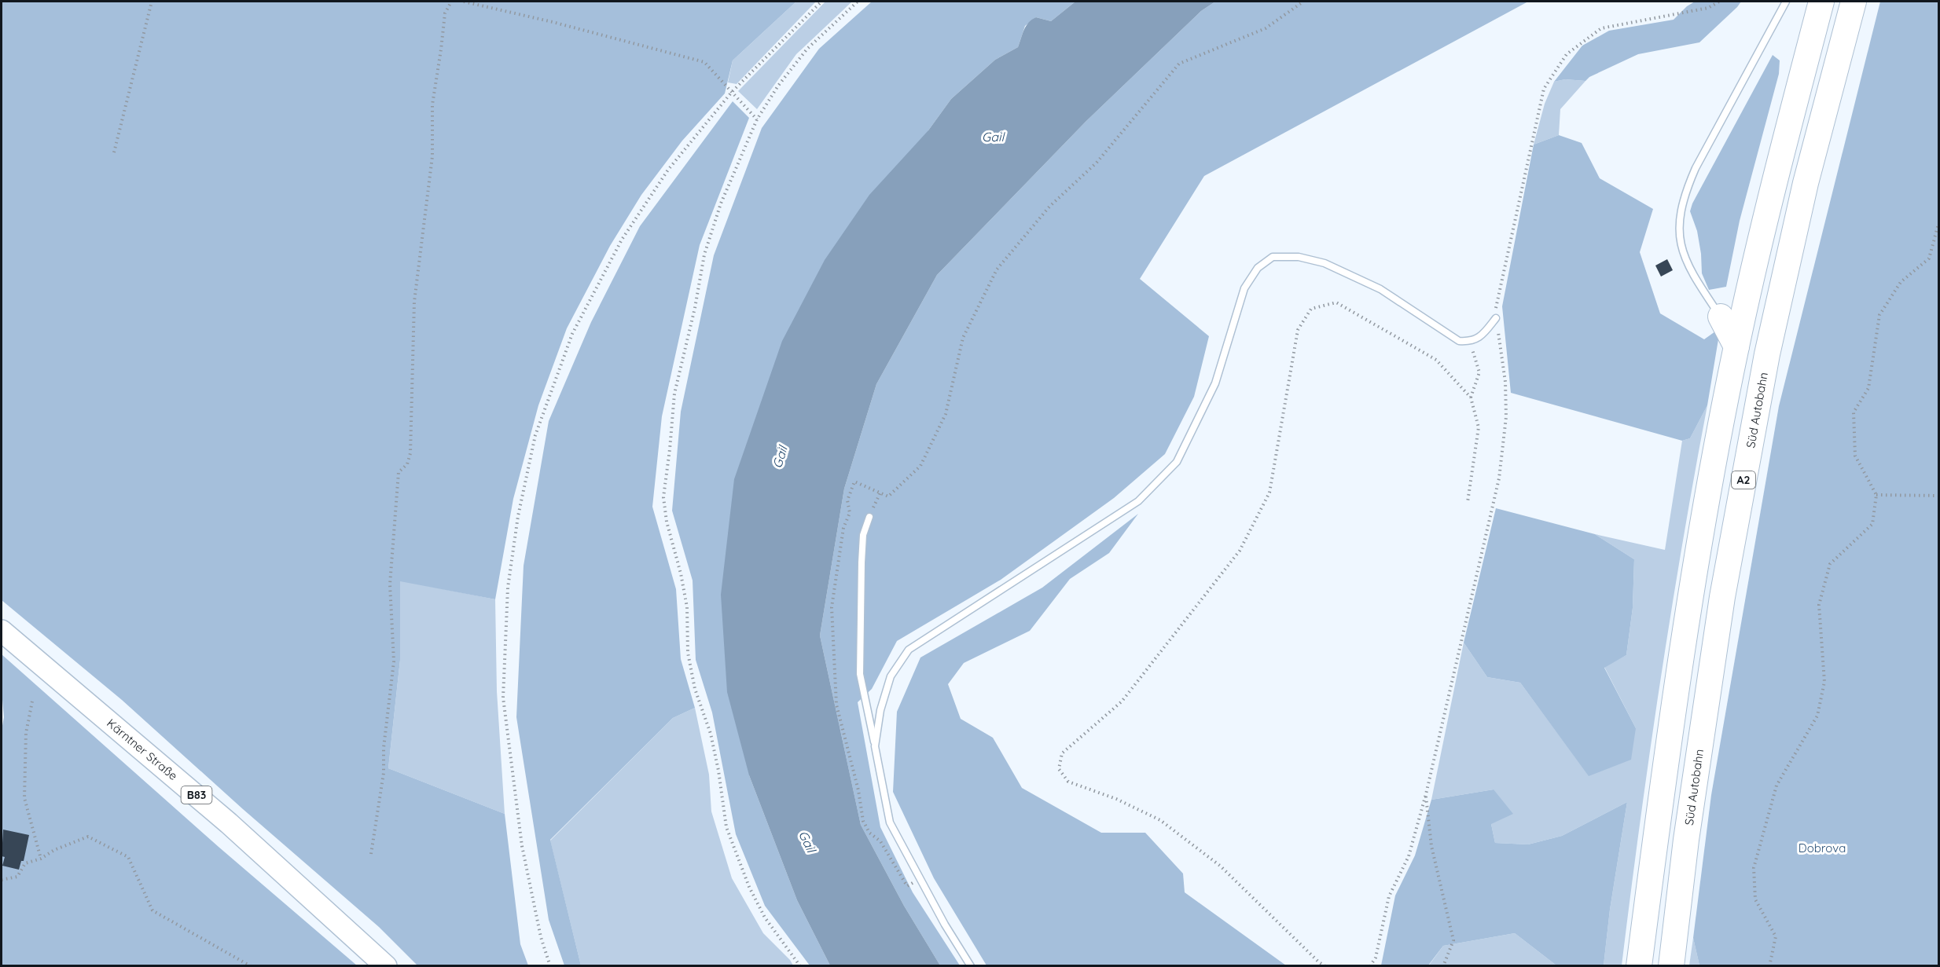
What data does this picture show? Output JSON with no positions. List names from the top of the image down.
{
  "streets": {
    "highway": ["Süd Autobahn", "A2"],
    "main road": ["Kärntner Straße", "B83"]
  },
  "water": ["Gail"],
  "parks": ["Dobrova"]
}
